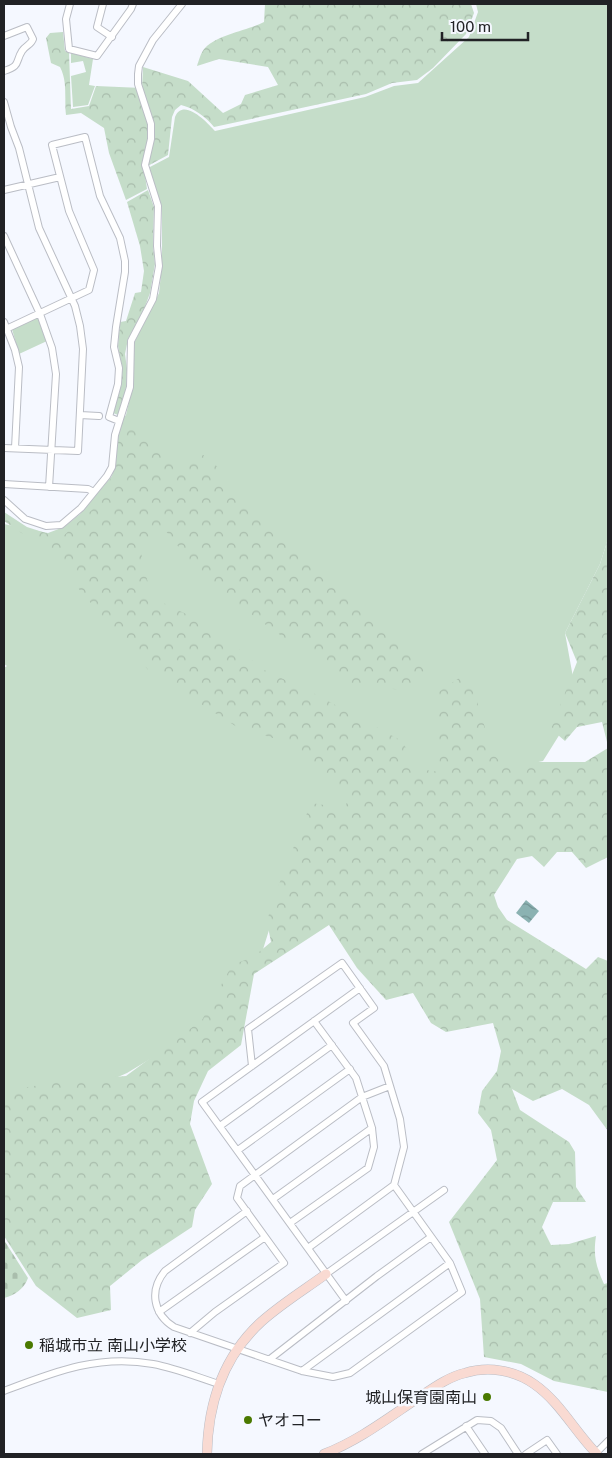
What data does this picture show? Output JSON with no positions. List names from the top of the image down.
{
  "places": ["稲城市立 南山小学校", "城山保育園南山", "ヤオコー"],
  "scale_bar": "100 m"
}
